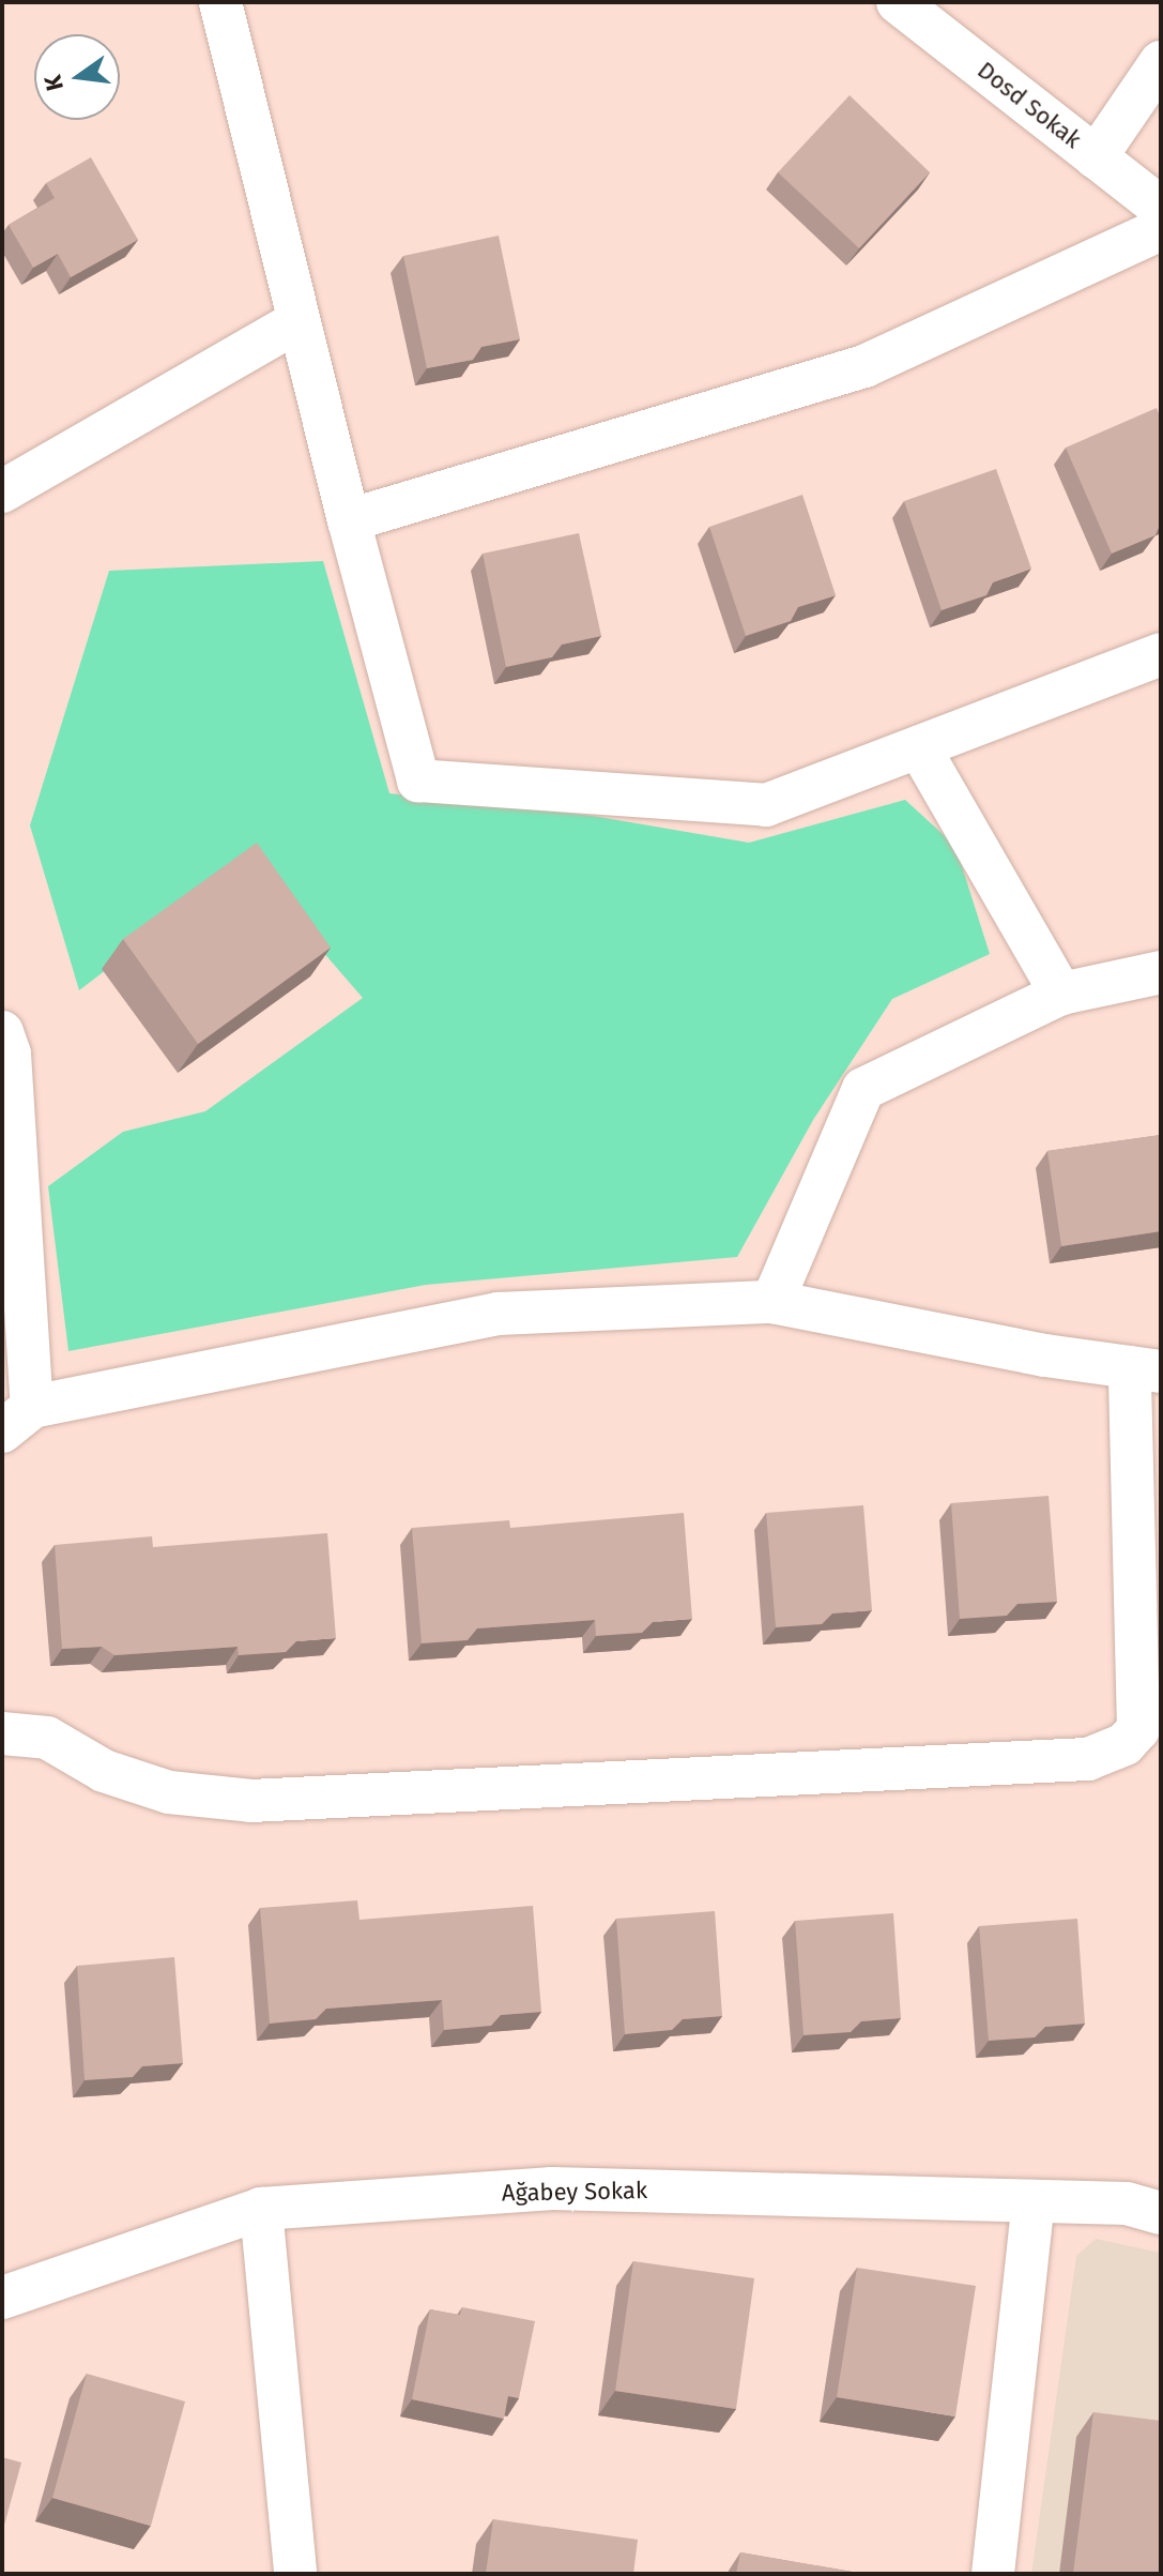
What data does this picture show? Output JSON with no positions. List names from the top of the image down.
{
  "streets": {
    "street": ["Dosd Sokak", "Ağabey Sokak"]
  },
  "north": "left"
}
